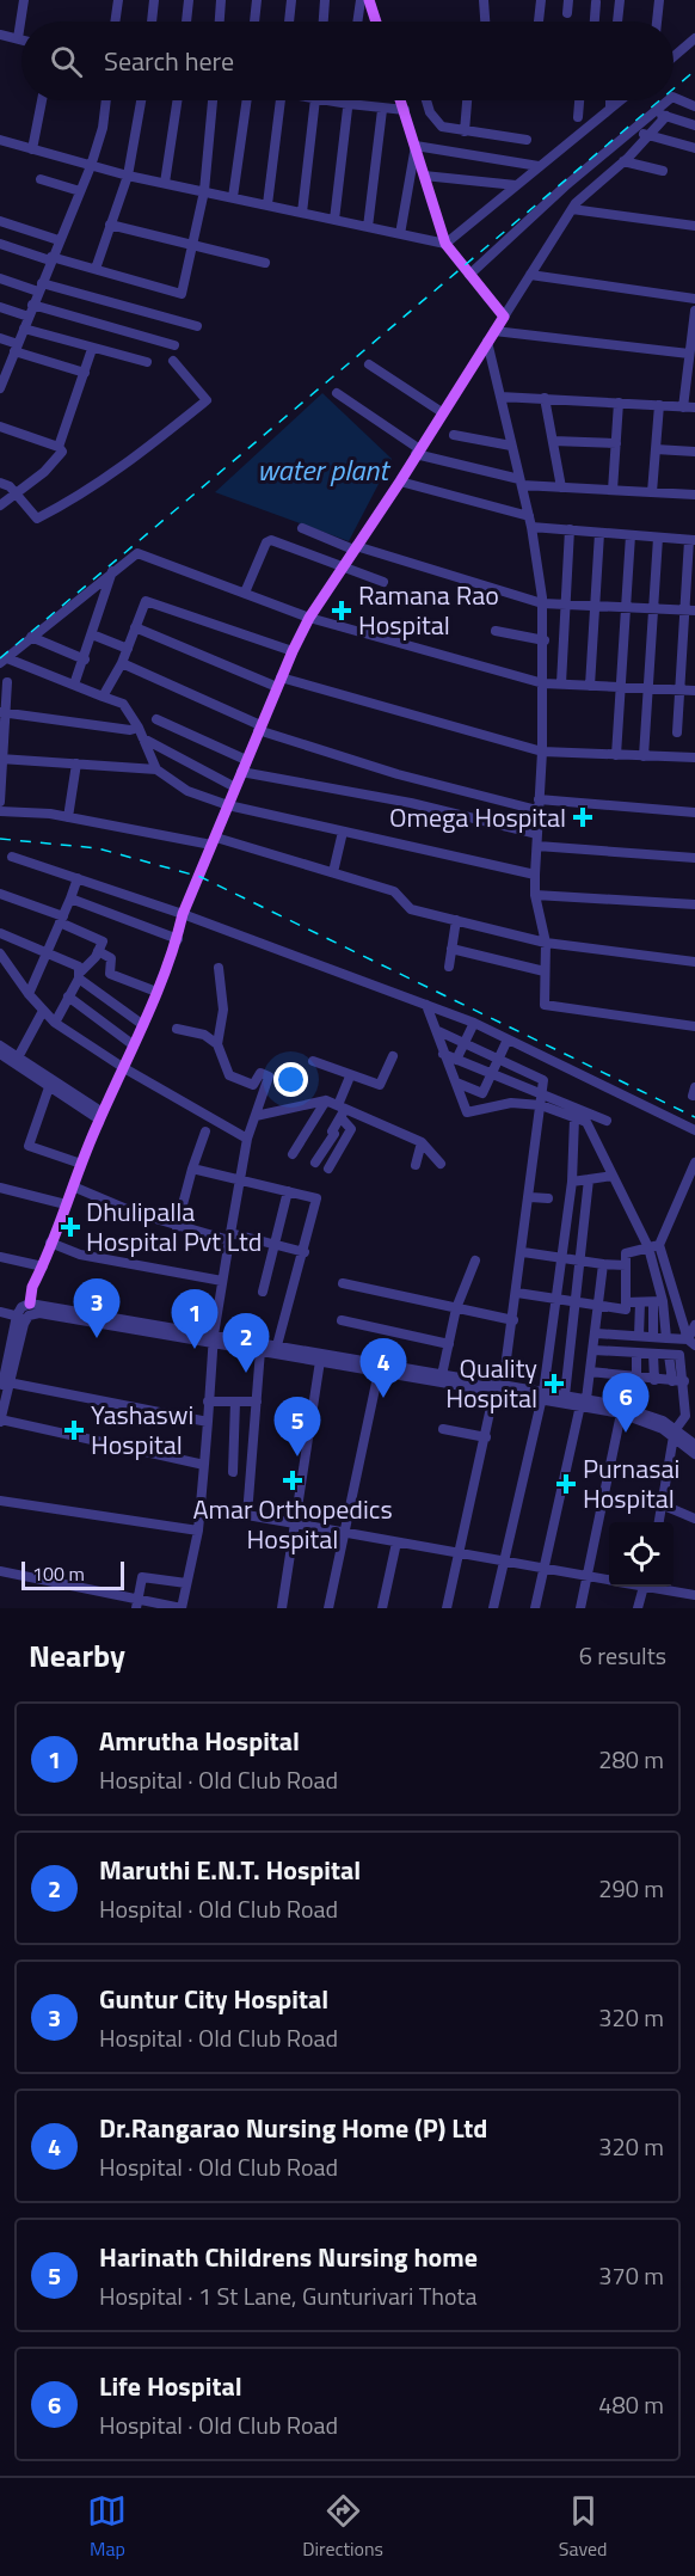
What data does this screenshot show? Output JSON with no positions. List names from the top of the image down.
{
  "water": ["water plant"],
  "places": {
    "health": [
      "Ramana Rao Hospital",
      "Omega Hospital",
      "Dhulipalla Hospital Pvt Ltd",
      "Quality Hospital",
      "Yashaswi Hospital",
      "Amar Orthopedics Hospital",
      "Purnasai Hospital"
    ]
  },
  "scale_bar": "100 m",
  "page": {
    "search": "Search here",
    "pins": [
      "3",
      "1",
      "2",
      "4",
      "6",
      "5"
    ],
    "scale": "100 m",
    "heading": ["Nearby", "6 results"],
    "list": [
      {
        "mark": "1",
        "name": "Amrutha Hospital",
        "note": "Hospital · Old Club Road",
        "value": "280 m"
      },
      {
        "mark": "2",
        "name": "Maruthi E.N.T. Hospital",
        "note": "Hospital · Old Club Road",
        "value": "290 m"
      },
      {
        "mark": "3",
        "name": "Guntur City Hospital",
        "note": "Hospital · Old Club Road",
        "value": "320 m"
      },
      {
        "mark": "4",
        "name": "Dr.Rangarao Nursing Home (P) Ltd",
        "note": "Hospital · Old Club Road",
        "value": "320 m"
      },
      {
        "mark": "5",
        "name": "Harinath Childrens Nursing home",
        "note": "Hospital · 1 St Lane, Gunturivari Thota",
        "value": "370 m"
      },
      {
        "mark": "6",
        "name": "Life Hospital",
        "note": "Hospital · Old Club Road",
        "value": "480 m"
      }
    ],
    "nav": ["Map", "Directions", "Saved"]
  }
}
